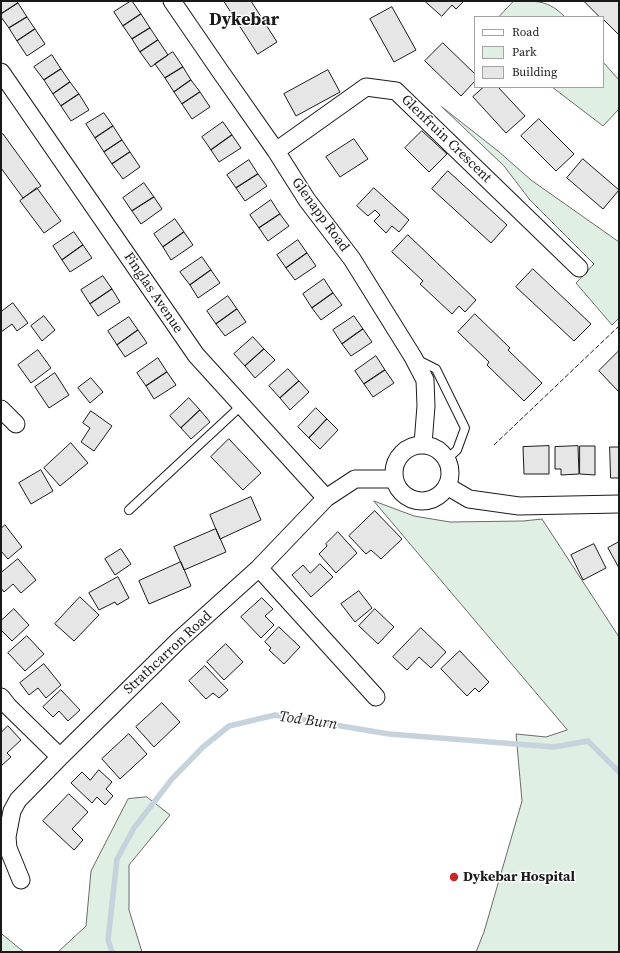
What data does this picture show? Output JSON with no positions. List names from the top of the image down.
{
  "streets": {
    "street": [
      "Glenfruin Crescent",
      "Glenapp Road",
      "Finglas Avenue",
      "Strathcarron Road"
    ]
  },
  "crossings": [
    ["Glenfruin Crescent", "Glenapp Road"],
    ["Glenapp Road", "Strathcarron Road"],
    ["Finglas Avenue", "Strathcarron Road"]
  ],
  "districts": ["Dykebar"],
  "water": ["Tod Burn"],
  "places": ["Dykebar Hospital"],
  "legend": ["Road", "Park", "Building"]
}
